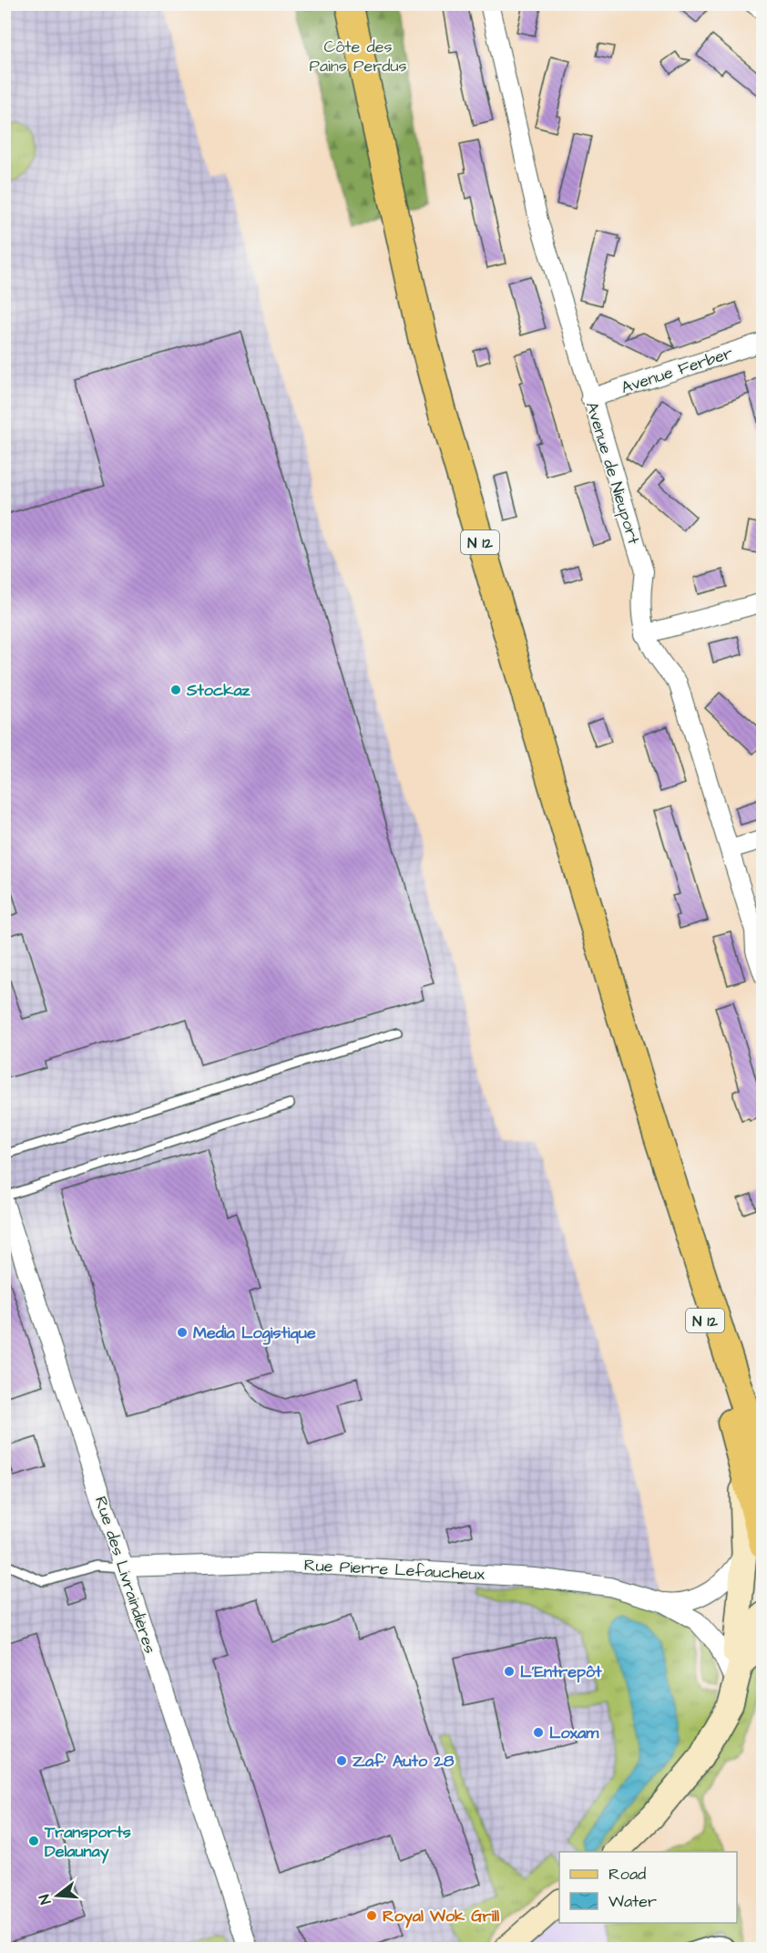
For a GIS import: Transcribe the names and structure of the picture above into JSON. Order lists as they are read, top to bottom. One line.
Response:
{"streets":{"main road":["N 12"],"street":["Avenue Ferber","Avenue de Nieuport","Rue Pierre Lefaucheux","Rue des Livraindières"]},"crossings":[["Avenue Ferber","Avenue de Nieuport"],["Rue Pierre Lefaucheux","Rue des Livraindières"]],"parks":["Côte des Pains Perdus"],"places":["Stockaz","Media Logistique","L'Entrepôt","Loxam","Zaf' Auto 28","Transports Delaunay","Royal Wok Grill"],"legend":["Road","Water"],"north":"left"}
